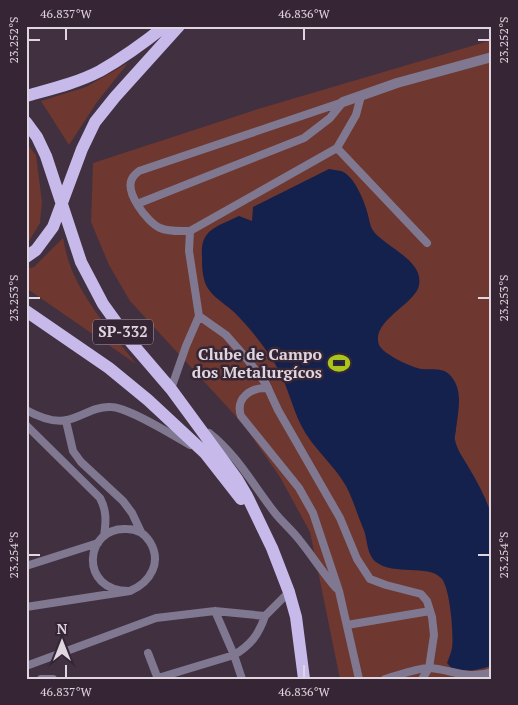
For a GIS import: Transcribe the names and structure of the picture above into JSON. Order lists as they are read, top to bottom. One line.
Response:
{"streets":{"main road":["SP-332"]},"places":{"sports":["Clube de Campo dos Metalurgícos"]},"north":"top","coordinates":["46.837°W","46.836°W","23.252°S","23.253°S","23.254°S"]}
